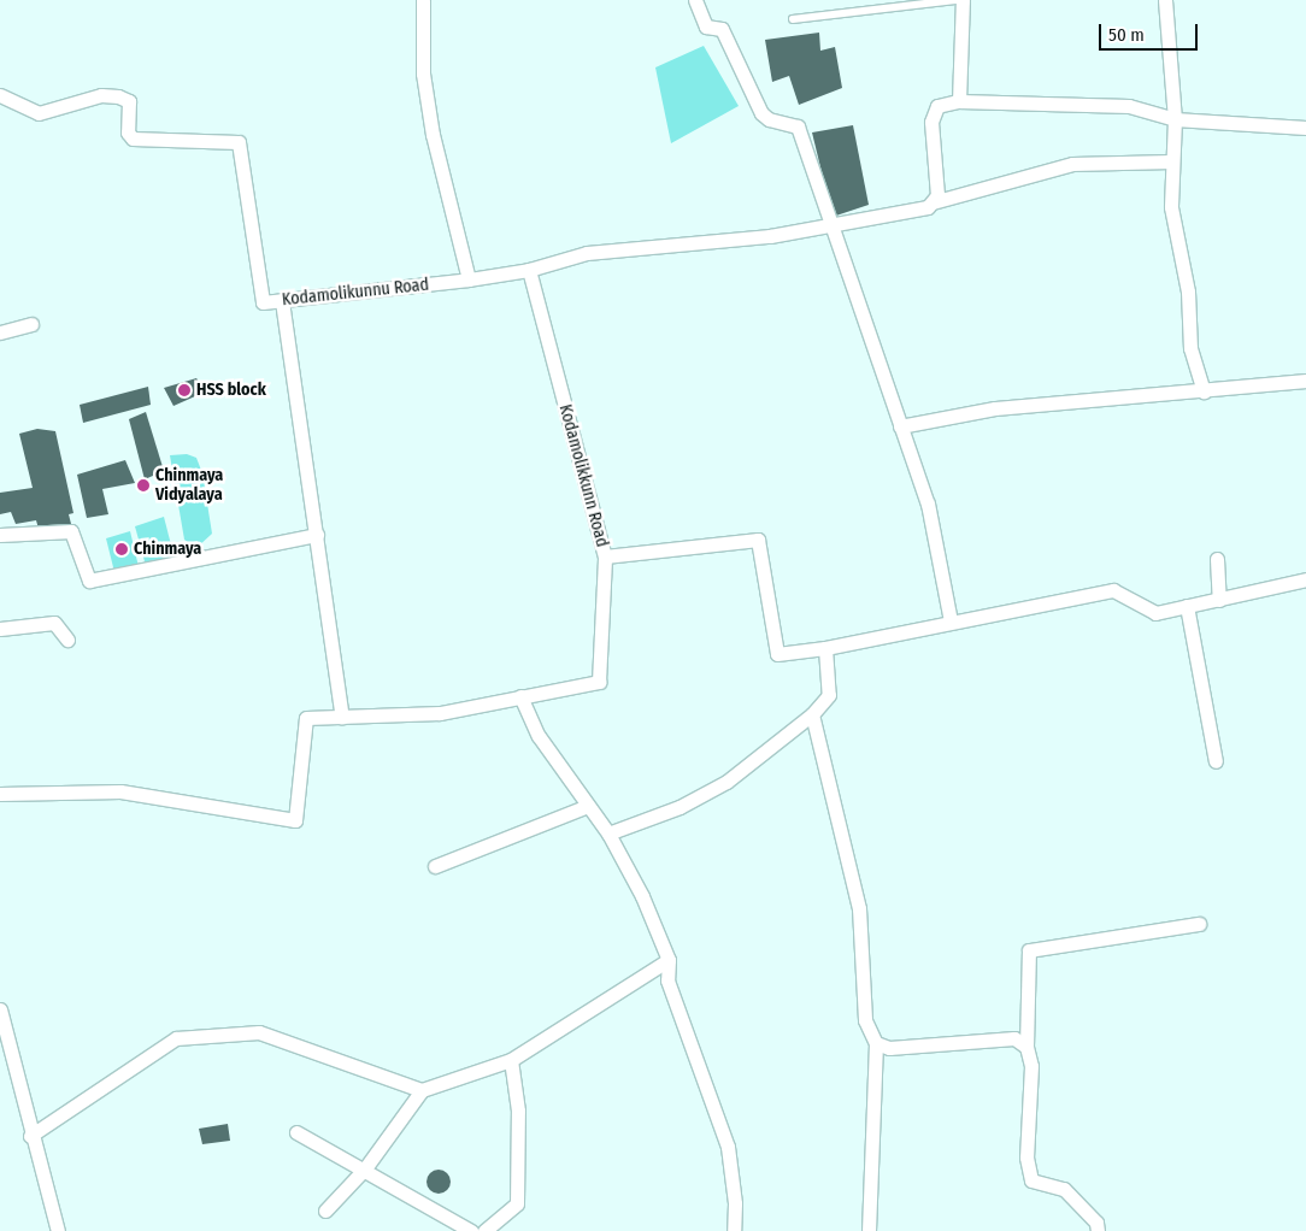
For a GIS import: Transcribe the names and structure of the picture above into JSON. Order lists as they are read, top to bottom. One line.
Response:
{"streets":{"street":["Kodamolikunnu Road","Kodamolikkunn Road"]},"places":["HSS block","Chinmaya Vidyalaya","Chinmaya"],"scale_bar":"50 m"}
